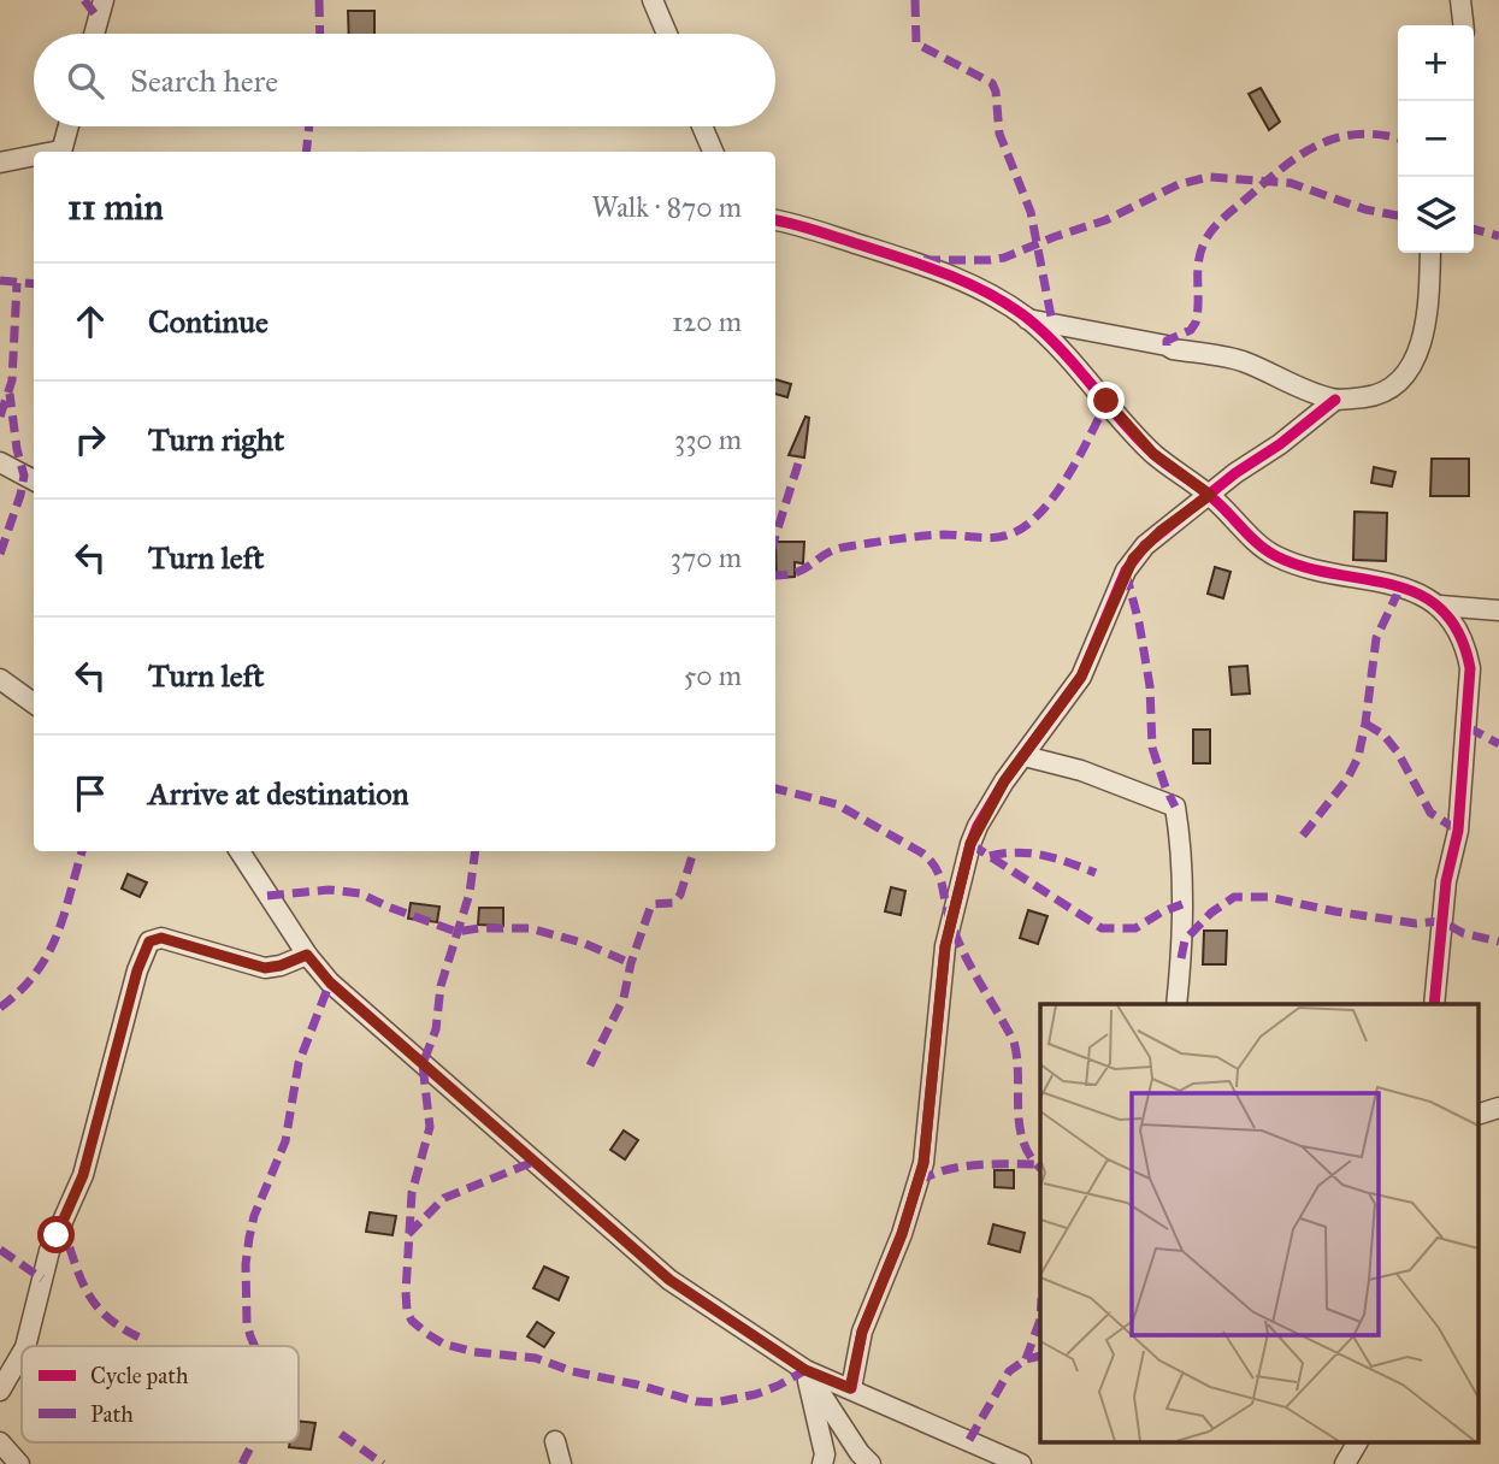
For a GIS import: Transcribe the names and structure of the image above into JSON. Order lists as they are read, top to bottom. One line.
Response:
{"legend":["Cycle path","Path"],"page":{"map_buttons":["+","−"],"search":"Search here","heading":["11 min","Walk · 870 m"],"list":[["Continue","120 m"],["Turn right","330 m"],["Turn left","370 m"],["Turn left","50 m"],"Arrive at destination"]}}
